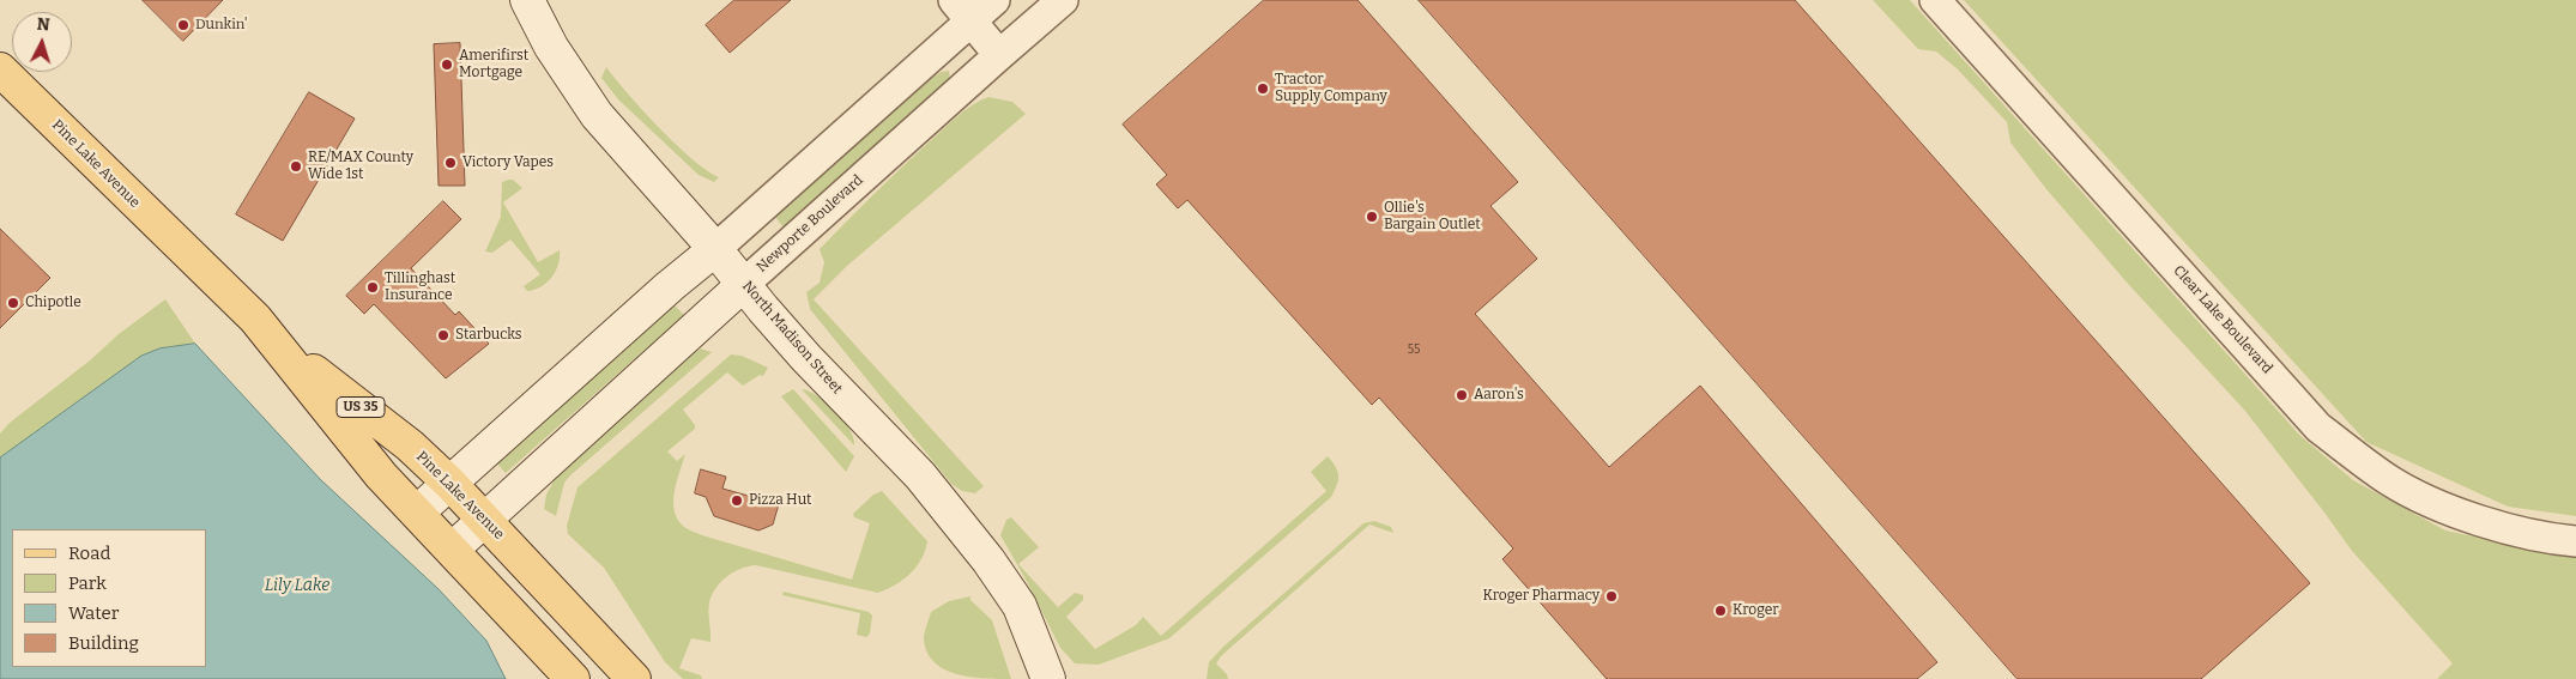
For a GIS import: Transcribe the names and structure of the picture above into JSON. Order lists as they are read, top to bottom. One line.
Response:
{"streets":{"main road":["Pine Lake Avenue","US 35"],"street":["Newporte Boulevard","Clear Lake Boulevard","North Madison Street"]},"crossings":[["Pine Lake Avenue","Newporte Boulevard"],["Newporte Boulevard","North Madison Street"]],"water":["Lily Lake"],"places":["Dunkin'","Amerifirst Mortgage","Tractor Supply Company","Victory Vapes","RE/MAX County Wide 1st","Ollie's Bargain Outlet","Tillinghast Insurance","Chipotle","Starbucks","Aaron's","Pizza Hut","Kroger Pharmacy","Kroger"],"house_numbers":["55"],"legend":["Road","Park","Water","Building"],"north":"top"}
